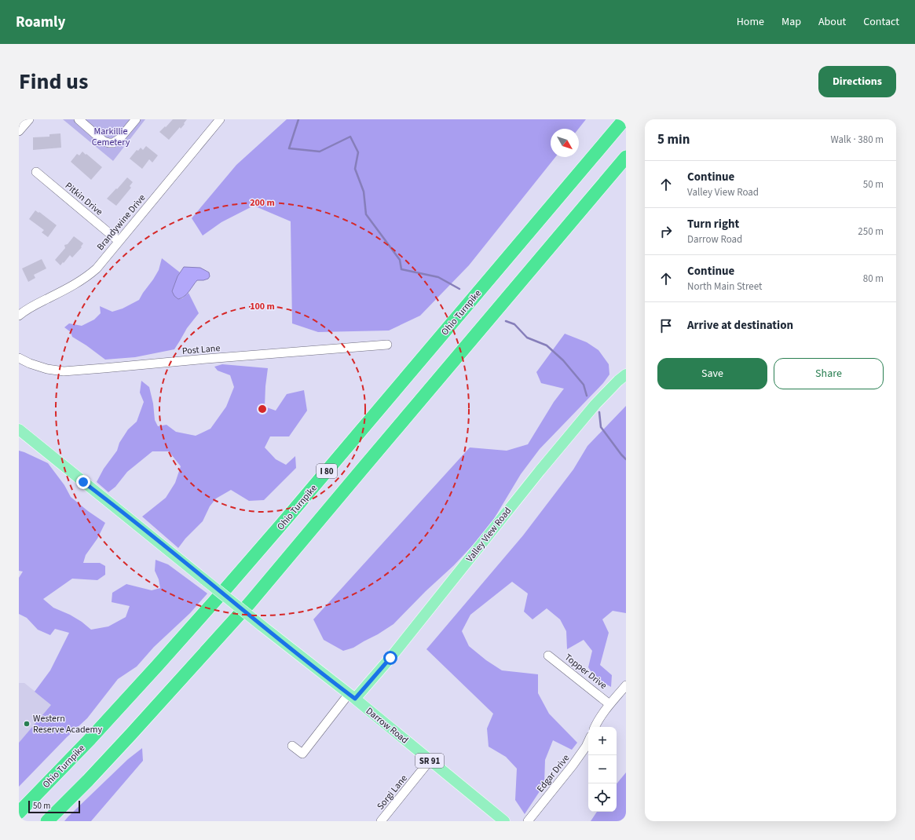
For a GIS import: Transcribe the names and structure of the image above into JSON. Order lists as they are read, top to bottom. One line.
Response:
{"streets":{"highway":["Ohio Turnpike","I 80"],"main road":["Valley View Road","Darrow Road","SR 91"],"street":["Pitkin Drive","Brandywine Drive","Post Lane","Topper Drive","Edgar Drive","Sorgi Lane"]},"crossings":[["Pitkin Drive","Brandywine Drive"],["Valley View Road","Darrow Road"],["Darrow Road","Sorgi Lane"]],"parks":["Markillie Cemetery"],"places":["Western Reserve Academy"],"scale_bar":"50 m","north":"bottom right","page":{"header":"Roamly","nav":["Home","Map","About","Contact"],"title":"Find us","buttons":["Directions",["Save","Share"]],"heading":["5 min","Walk · 380 m"],"list":[["Continue","Valley View Road","50 m"],["Turn right","Darrow Road","250 m"],["Continue","North Main Street","80 m"],"Arrive at destination"],"map_buttons":["+","−"],"scale":"50 m"},"rings":["200 m","100 m"]}
